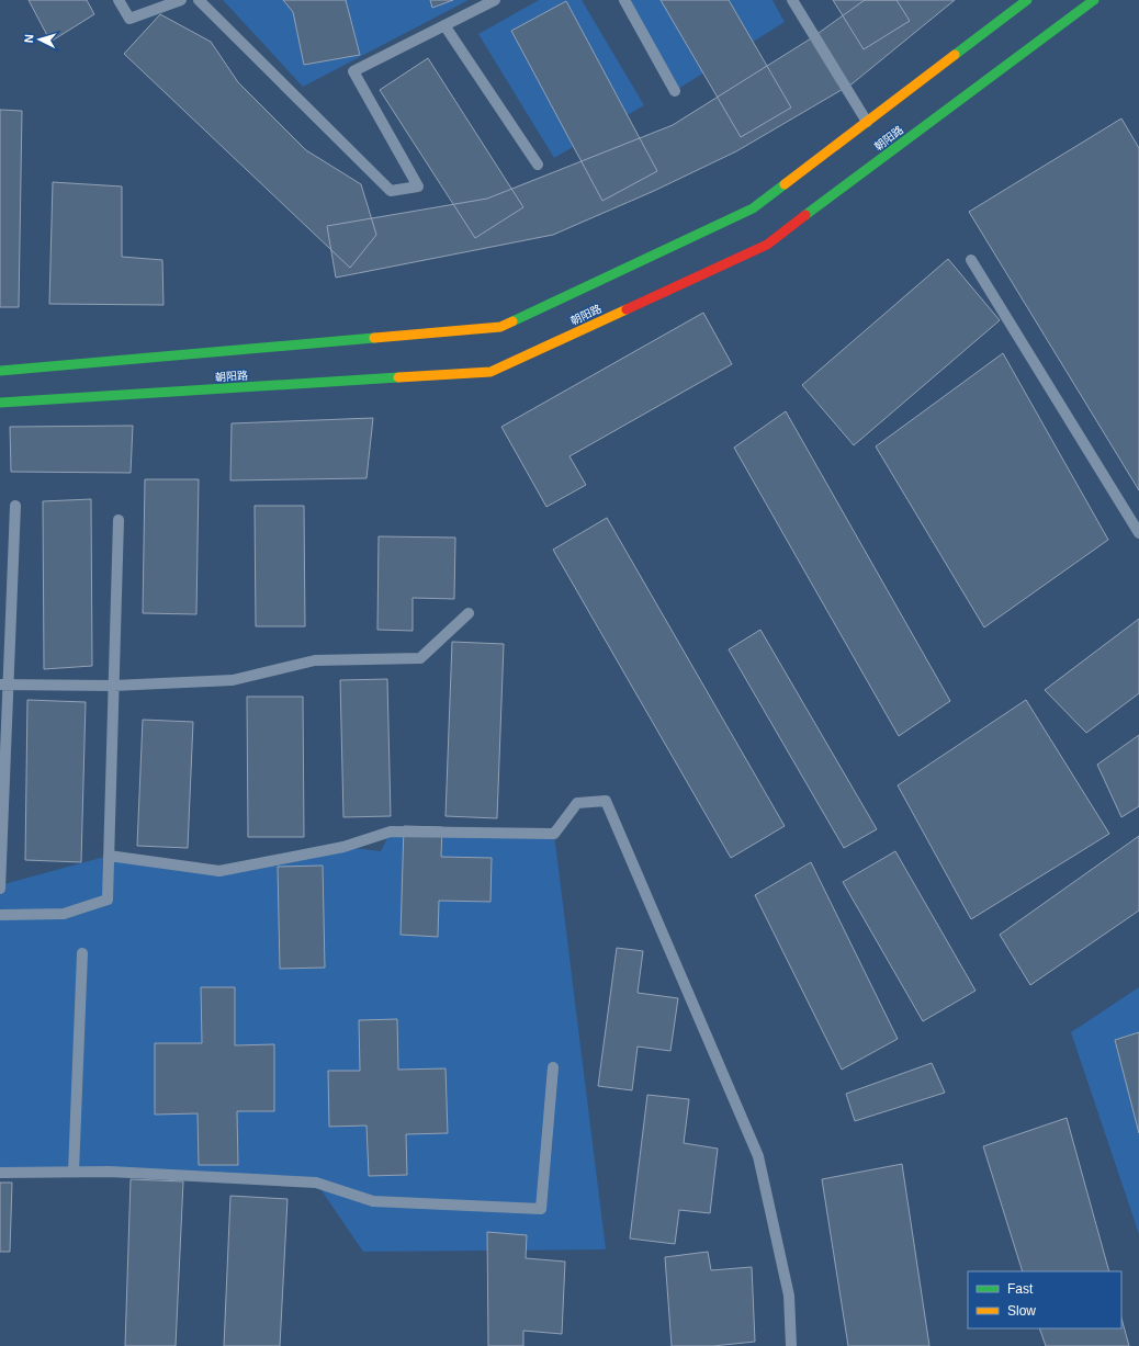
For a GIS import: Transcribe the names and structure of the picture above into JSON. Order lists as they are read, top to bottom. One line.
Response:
{"streets":{"main road":["朝阳路"]},"legend":["Fast","Slow"],"north":"left"}
